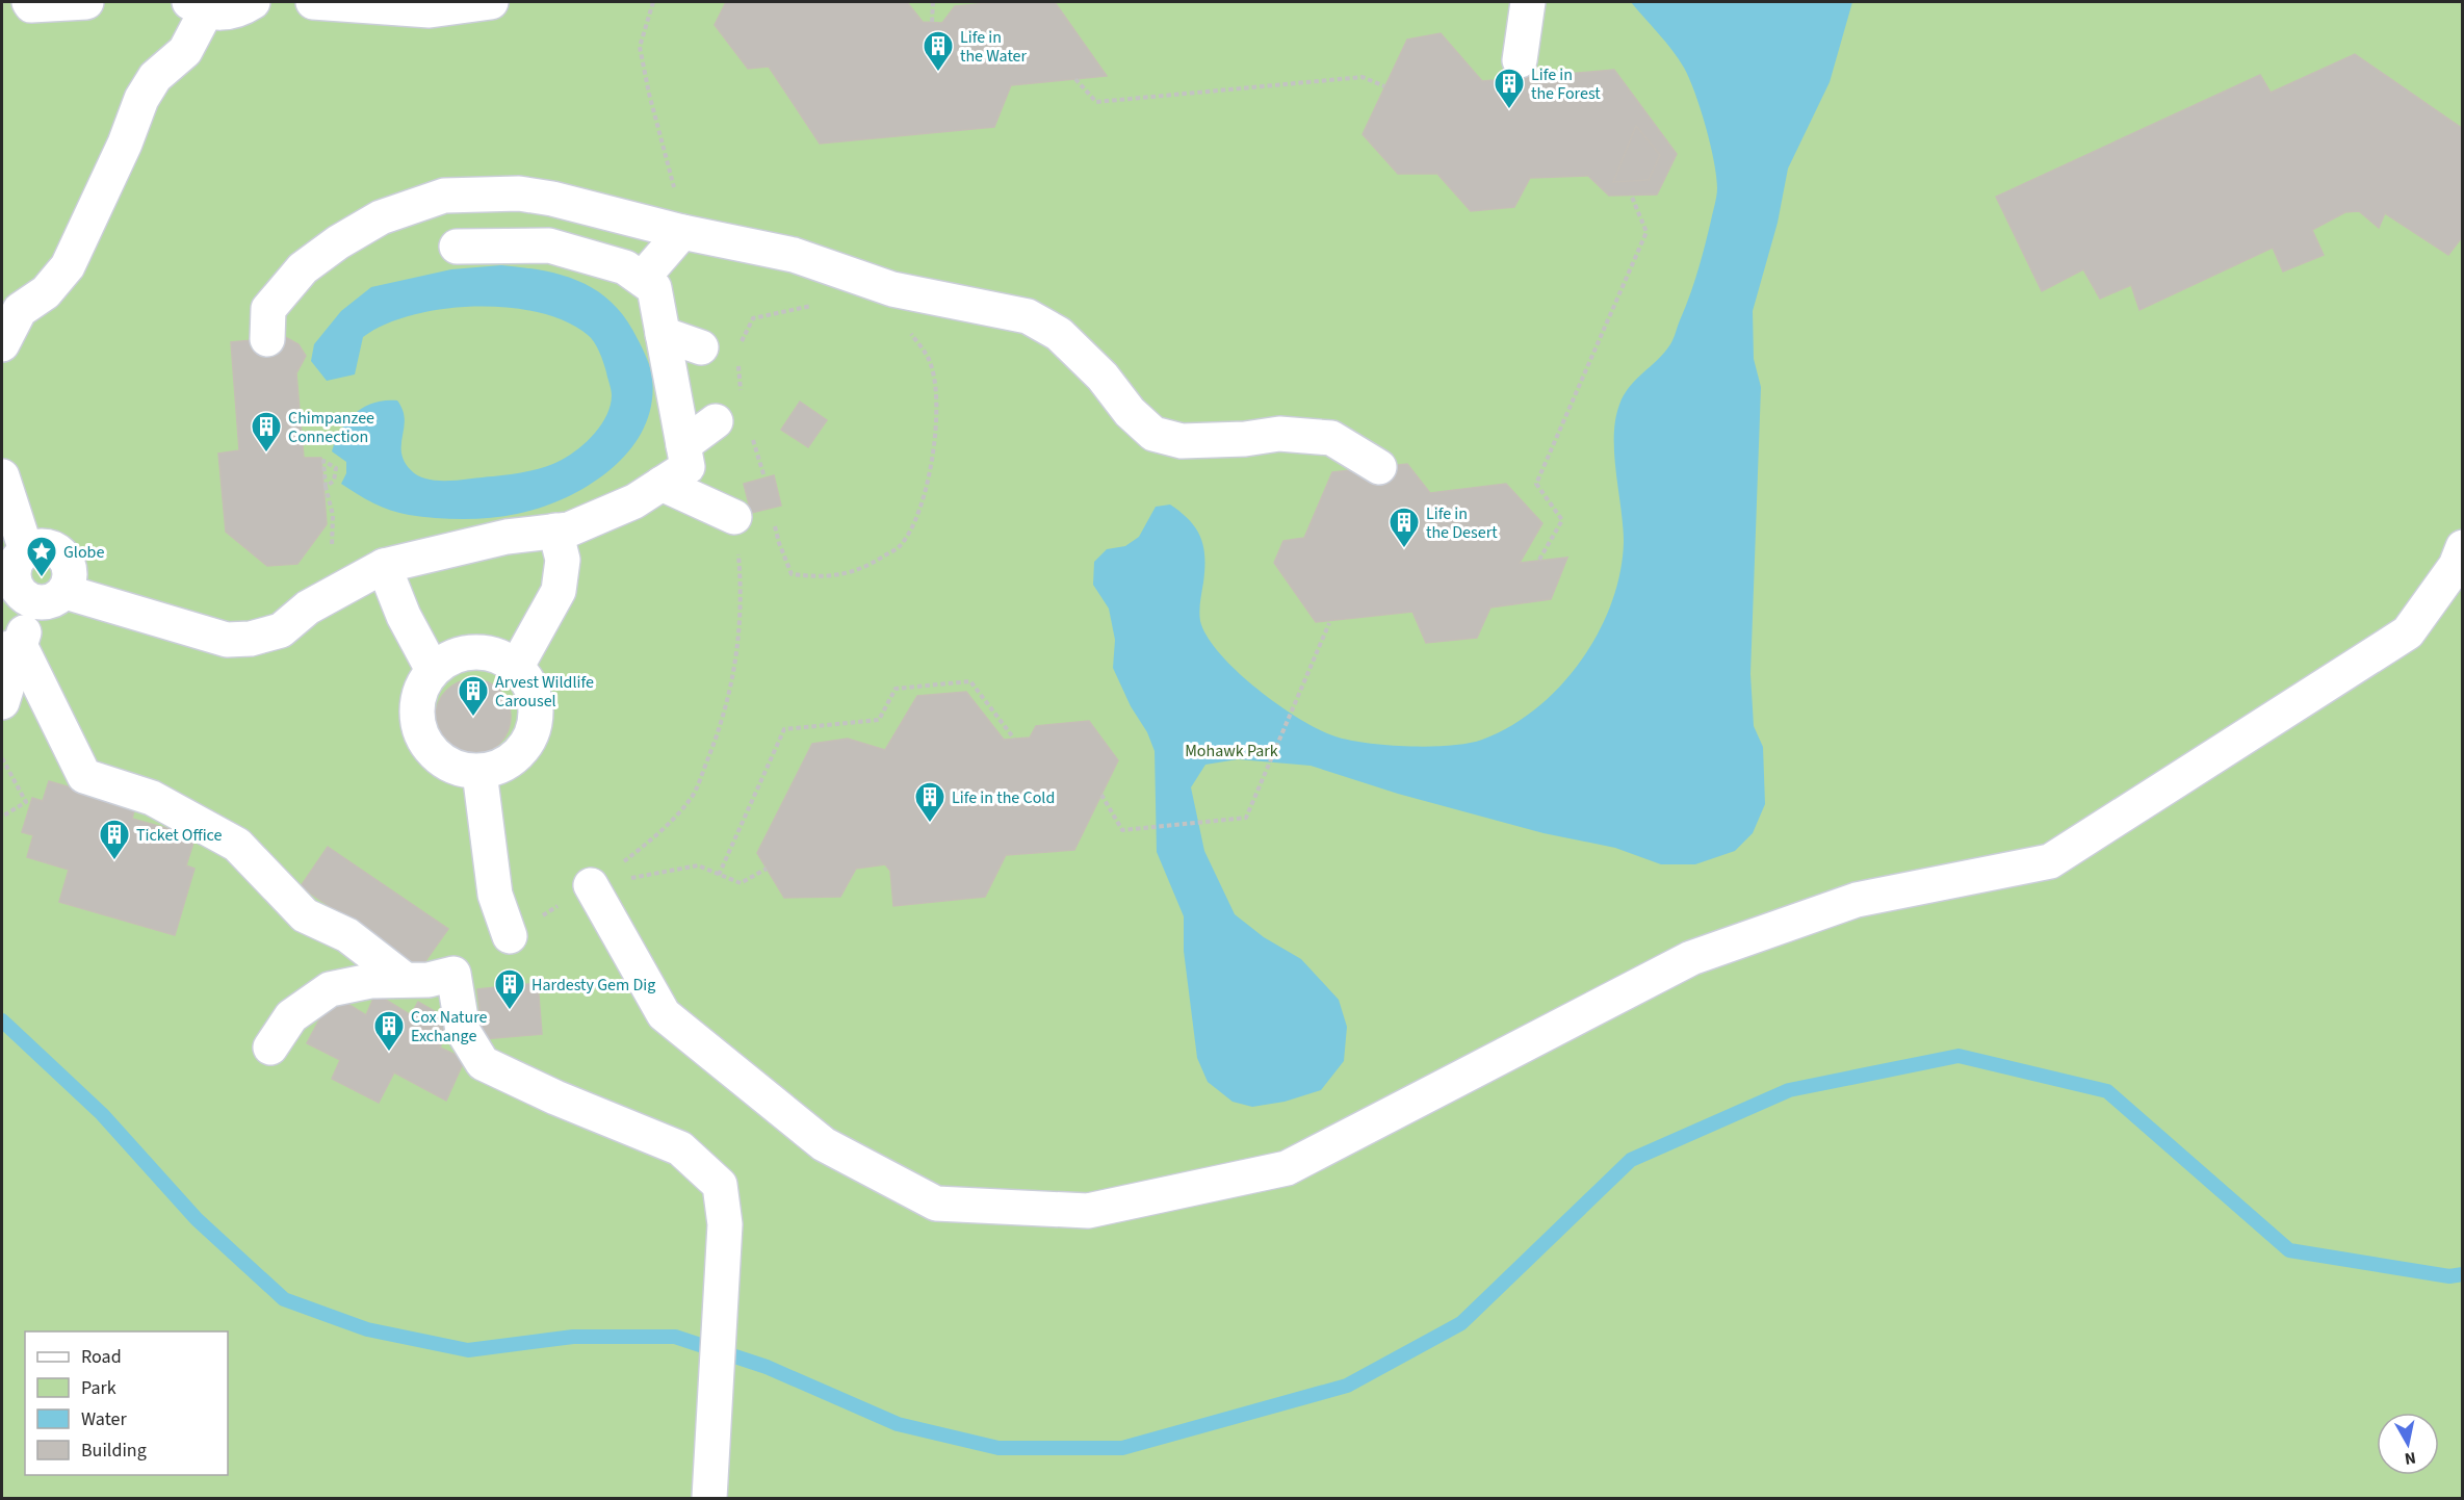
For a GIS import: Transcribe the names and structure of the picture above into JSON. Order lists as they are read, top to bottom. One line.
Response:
{"parks":["Mohawk Park"],"places":{"building":["Life in the Water","Life in the Forest","Chimpanzee Connection","Life in the Desert","Arvest Wildlife Carousel","Life in the Cold","Ticket Office","Hardesty Gem Dig","Cox Nature Exchange"],"place":["Globe"]},"legend":["Road","Park","Water","Building"],"north":"bottom"}
